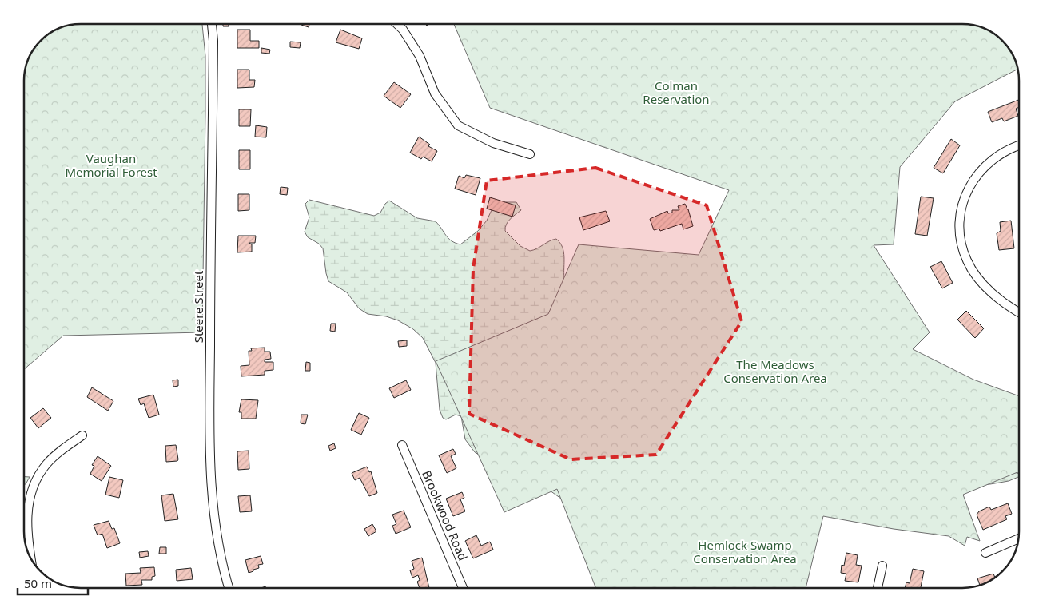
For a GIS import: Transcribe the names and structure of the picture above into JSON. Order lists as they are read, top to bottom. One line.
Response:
{"streets":{"street":["Steere Street","Brookwood Road"]},"parks":["Colman Reservation","Vaughan Memorial Forest","The Meadows Conservation Area","Hemlock Swamp Conservation Area"],"scale_bar":"50 m"}
